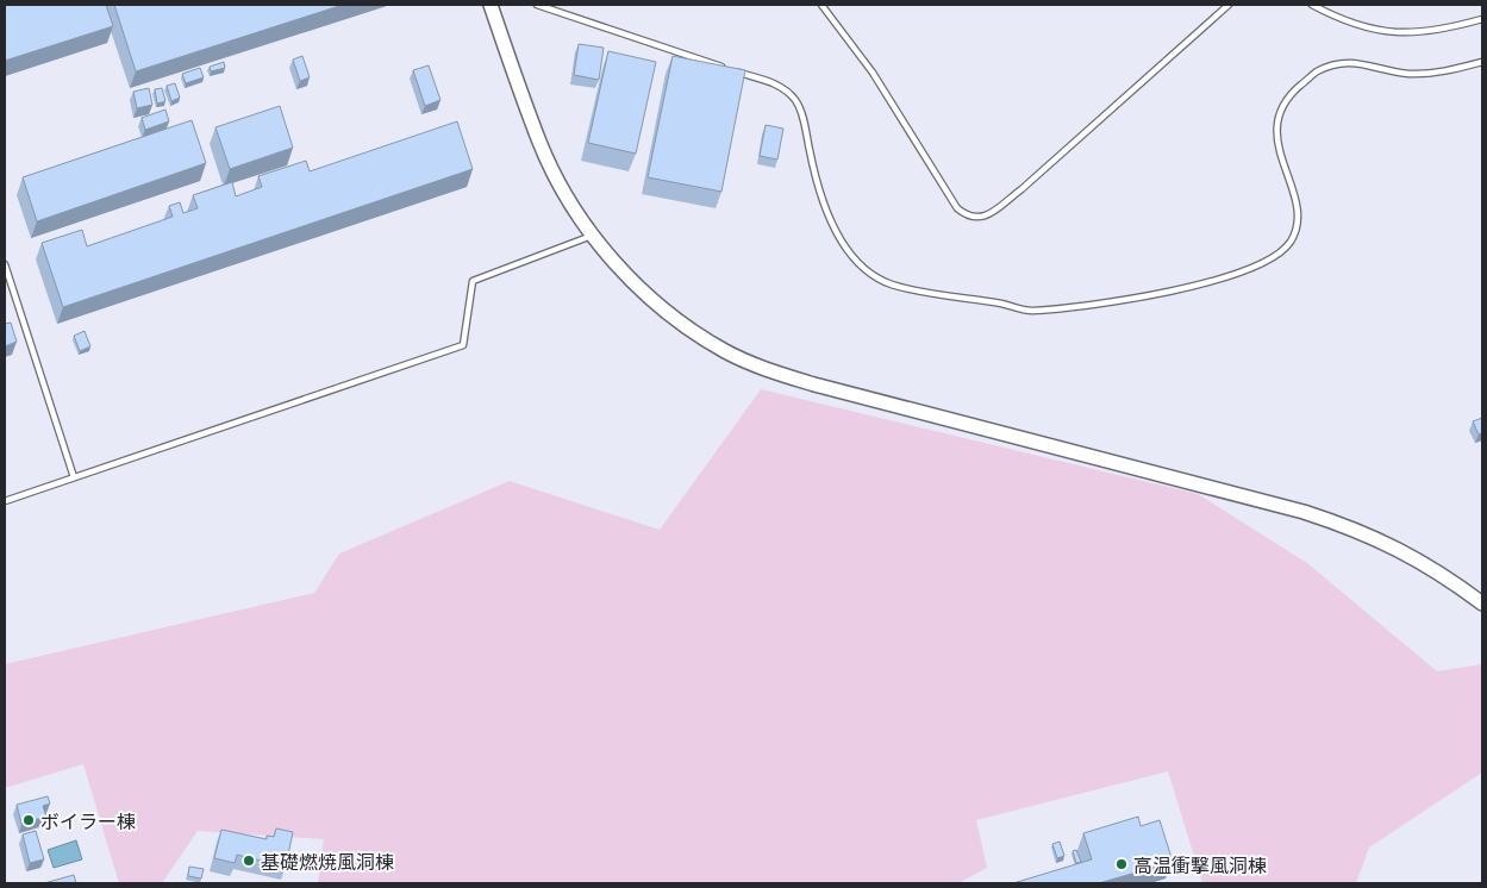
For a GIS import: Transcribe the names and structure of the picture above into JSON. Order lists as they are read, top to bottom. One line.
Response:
{"places":["ボイラー棟","基礎燃焼風洞棟","高温衝撃風洞棟"]}
